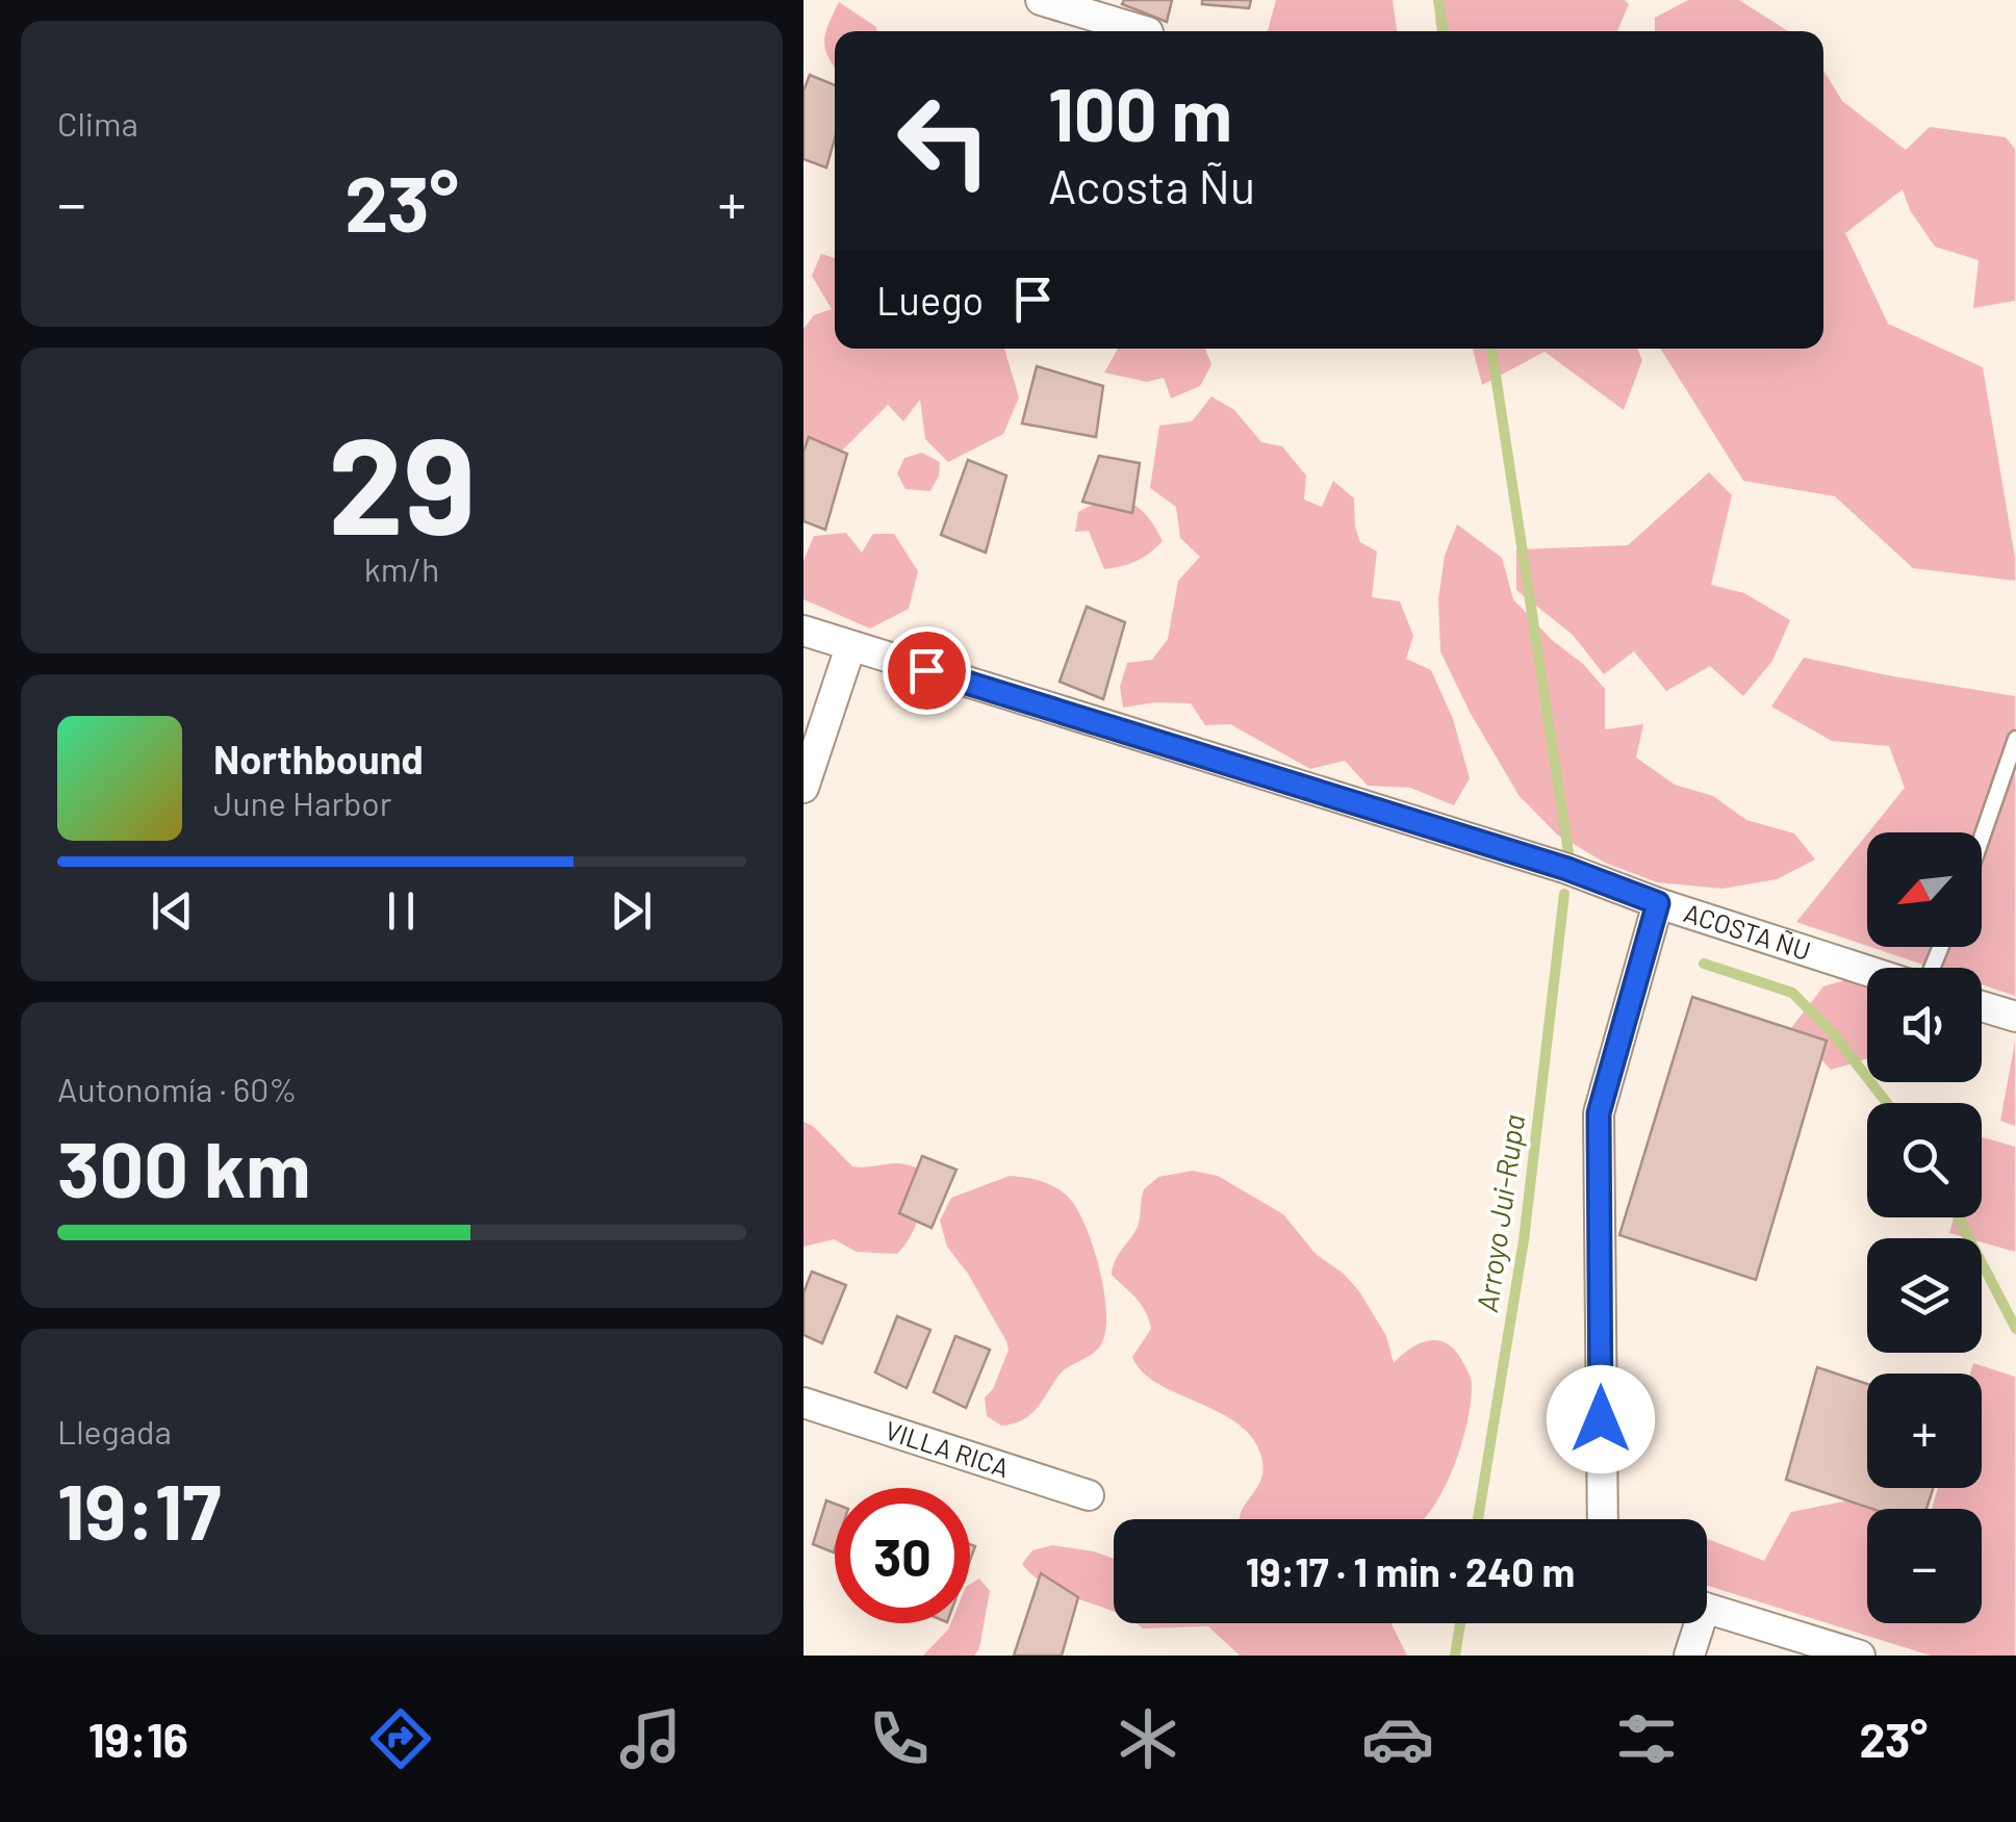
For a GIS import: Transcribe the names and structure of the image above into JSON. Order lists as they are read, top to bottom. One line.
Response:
{"streets":{"street":["ACOSTA ÑU","VILLA RICA"]},"water":["Arroyo Jui-Rupa"],"north":"bottom left","page":{"tile":["Clima",["29","km/h"],["Autonomía · 60%","300 km"],["Llegada","19:17"]],"turn":["100 m","Acosta Ñu"],"heat":["−","23°","+"],"then":"Luego","song":["Northbound","June Harbor"],"map_buttons":["+","−"],"limit":"30","trip":"19:17 · 1 min · 240 m","tabs":["19:16","23°"]}}
